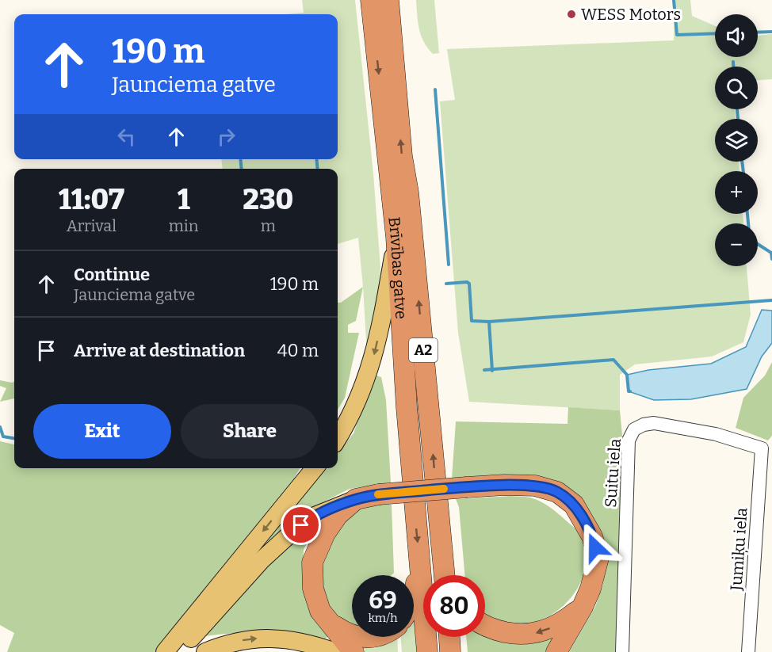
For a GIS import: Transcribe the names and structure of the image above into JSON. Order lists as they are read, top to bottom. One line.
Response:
{"streets":{"highway":["Brīvības gatve","A2"],"street":["Suitu iela","Jumiķu iela"]},"crossings":[["Suitu iela","Jumiķu iela"]],"places":["WESS Motors"],"page":{"map_buttons":["+","−"],"turn":["190 m","Jaunciema gatve"],"eta":["11:07","Arrival","1","min","230","m"],"list":[{"name":"Continue","note":"Jaunciema gatve","value":"190 m"},{"name":"Arrive at destination","value":"40 m"}],"buttons":["Exit","Share"],"speed":"69 km/h","limit":"80"}}
